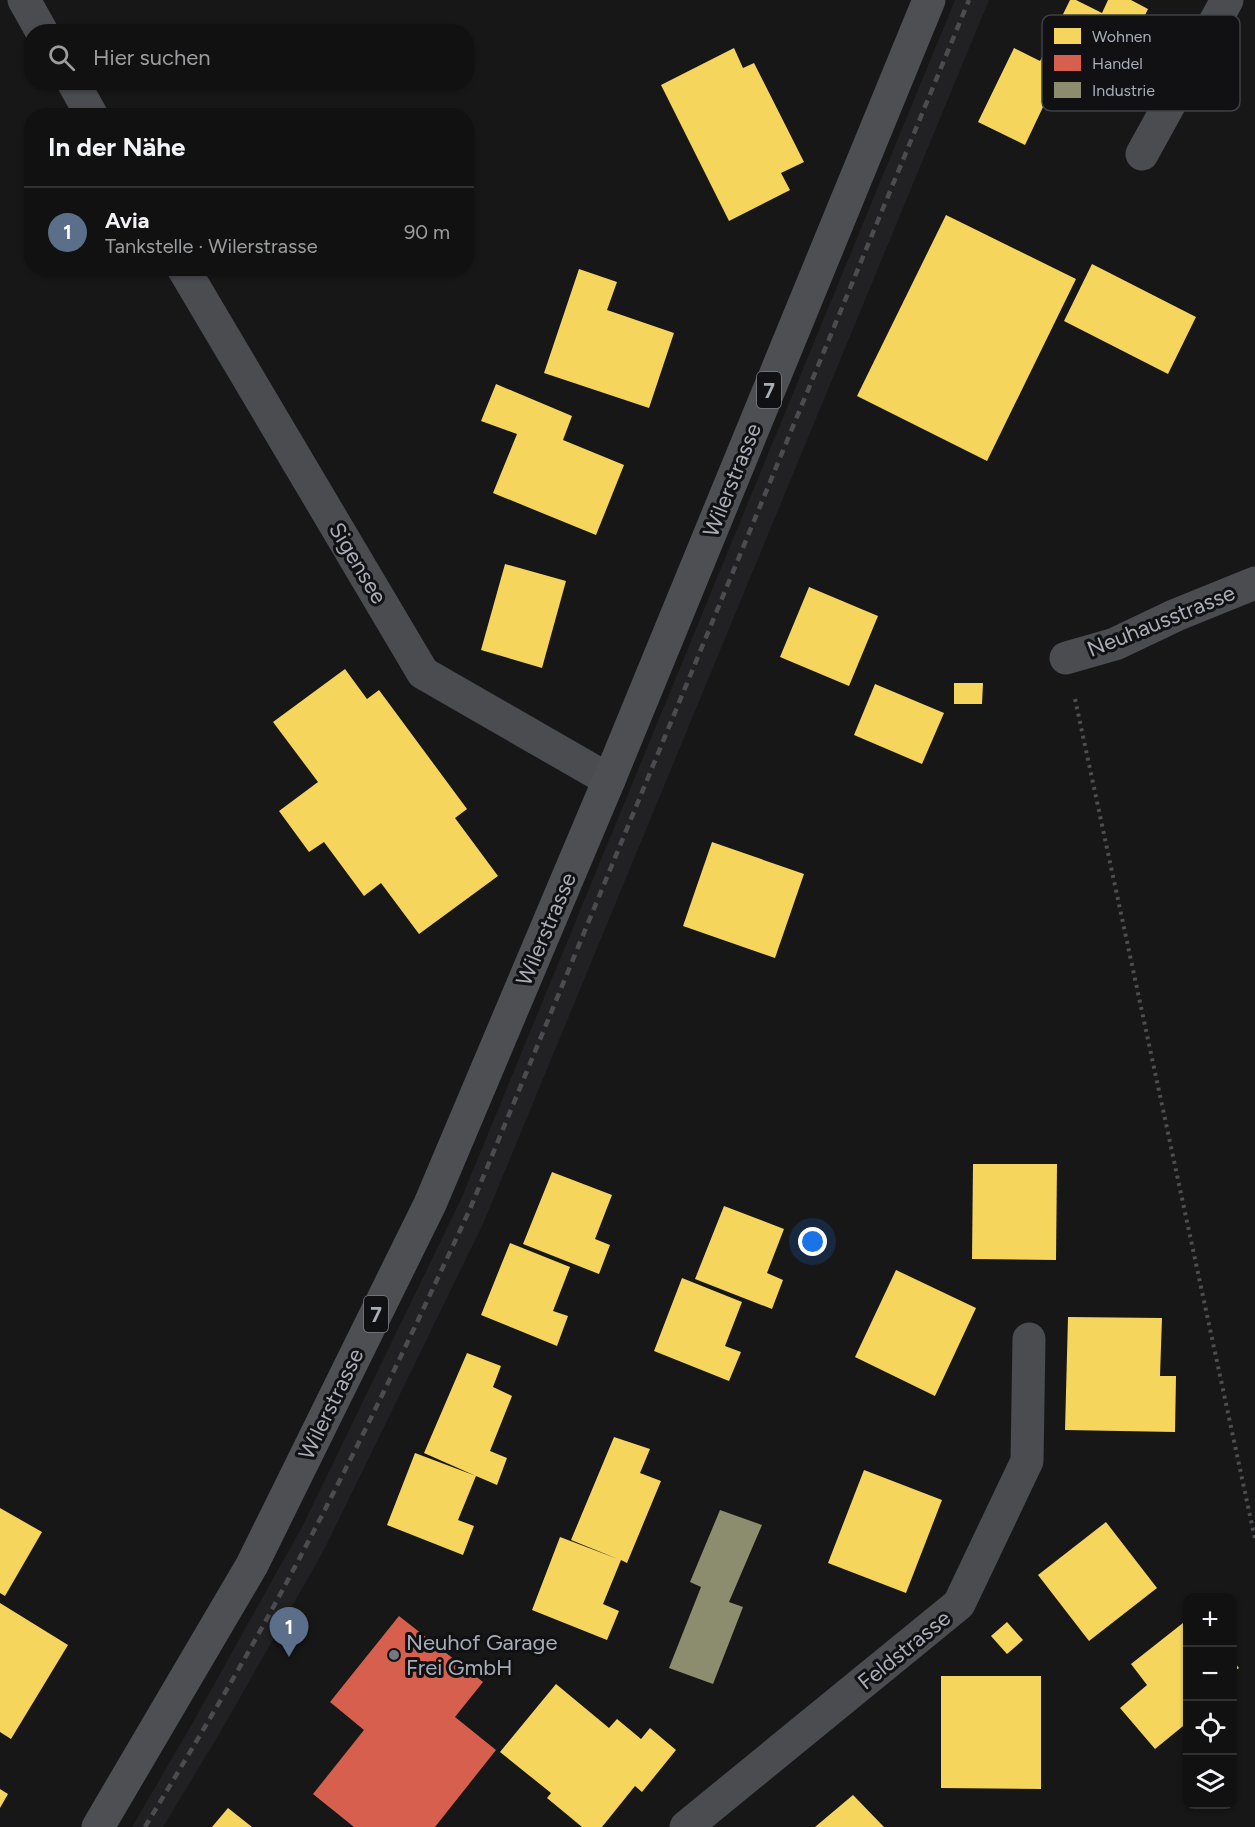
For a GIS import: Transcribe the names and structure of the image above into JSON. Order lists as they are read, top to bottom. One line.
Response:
{"streets":{"main road":["7","Wilerstrasse"],"street":["Sigensee","Neuhausstrasse","Feldstrasse"]},"crossings":[["Wilerstrasse","Sigensee"]],"places":["Neuhof Garage Frei GmbH"],"legend":["Wohnen","Handel","Industrie"],"page":{"search":"Hier suchen","heading":"In der Nähe","list":[{"mark":"1","name":"Avia","note":"Tankstelle · Wilerstrasse","value":"90 m"}],"map_buttons":["+","−"],"pins":"1"}}
